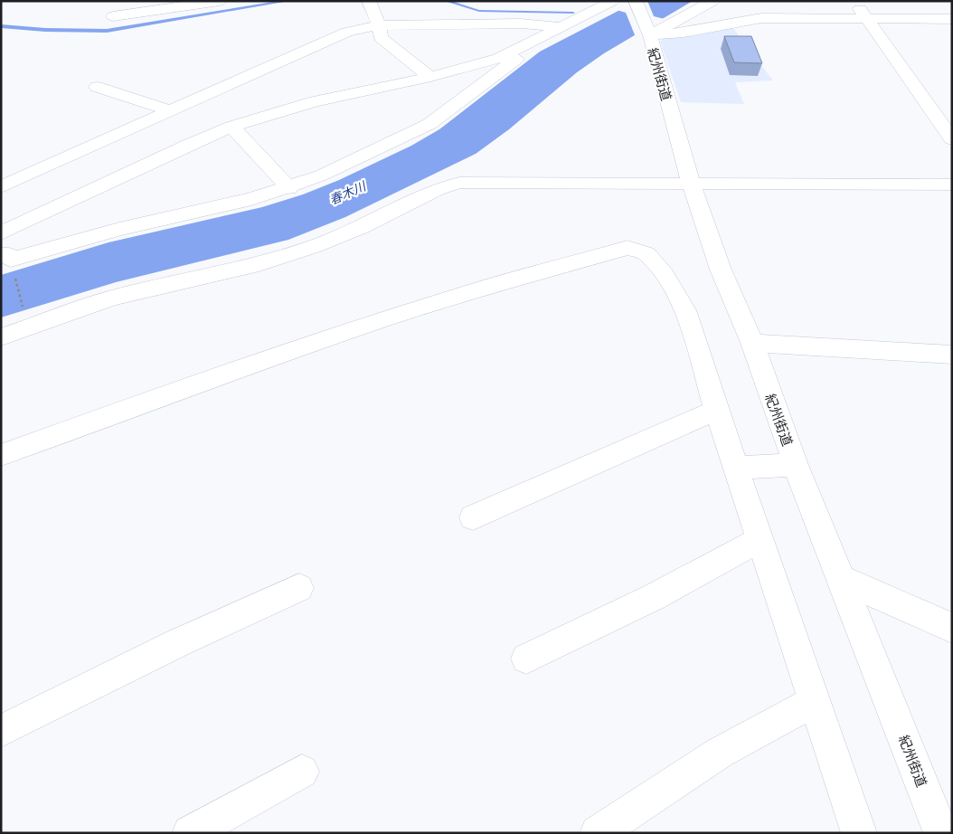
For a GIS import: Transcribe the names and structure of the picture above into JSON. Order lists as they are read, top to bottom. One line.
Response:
{"streets":{"street":["紀州街道"]},"water":["春木川"]}
